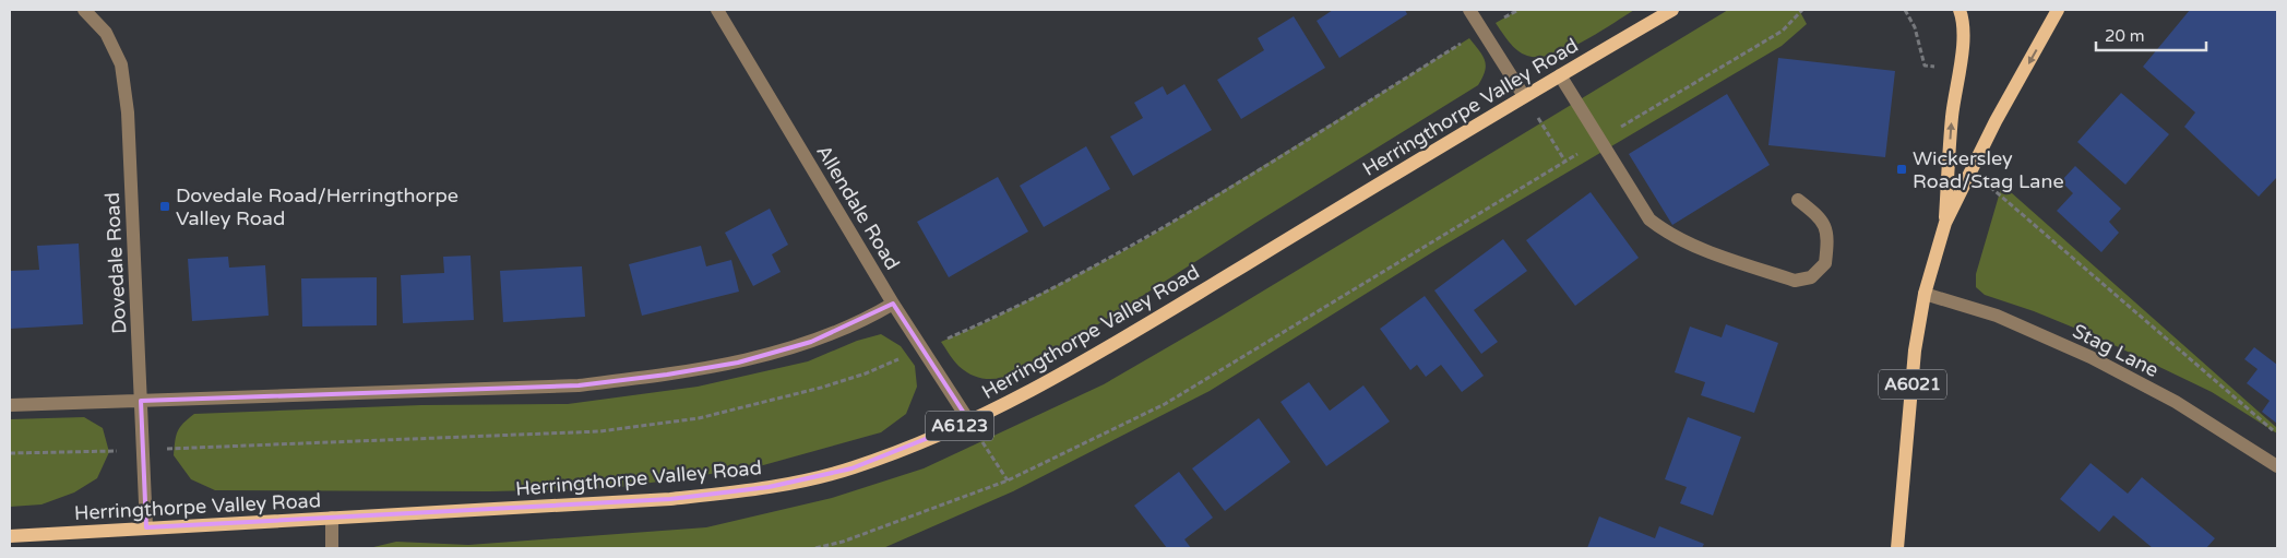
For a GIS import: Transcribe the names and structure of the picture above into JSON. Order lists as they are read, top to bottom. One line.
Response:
{"streets":{"main road":["Herringthorpe Valley Road","A6021","A6123"],"street":["Allendale Road","Dovedale Road","Stag Lane"]},"crossings":[["Herringthorpe Valley Road","Allendale Road"],["Herringthorpe Valley Road","Dovedale Road"],["Stag Lane","A6021"]],"places":{"transit":["Wickersley Road/Stag Lane","Dovedale Road/Herringthorpe Valley Road"]},"scale_bar":"20 m"}
